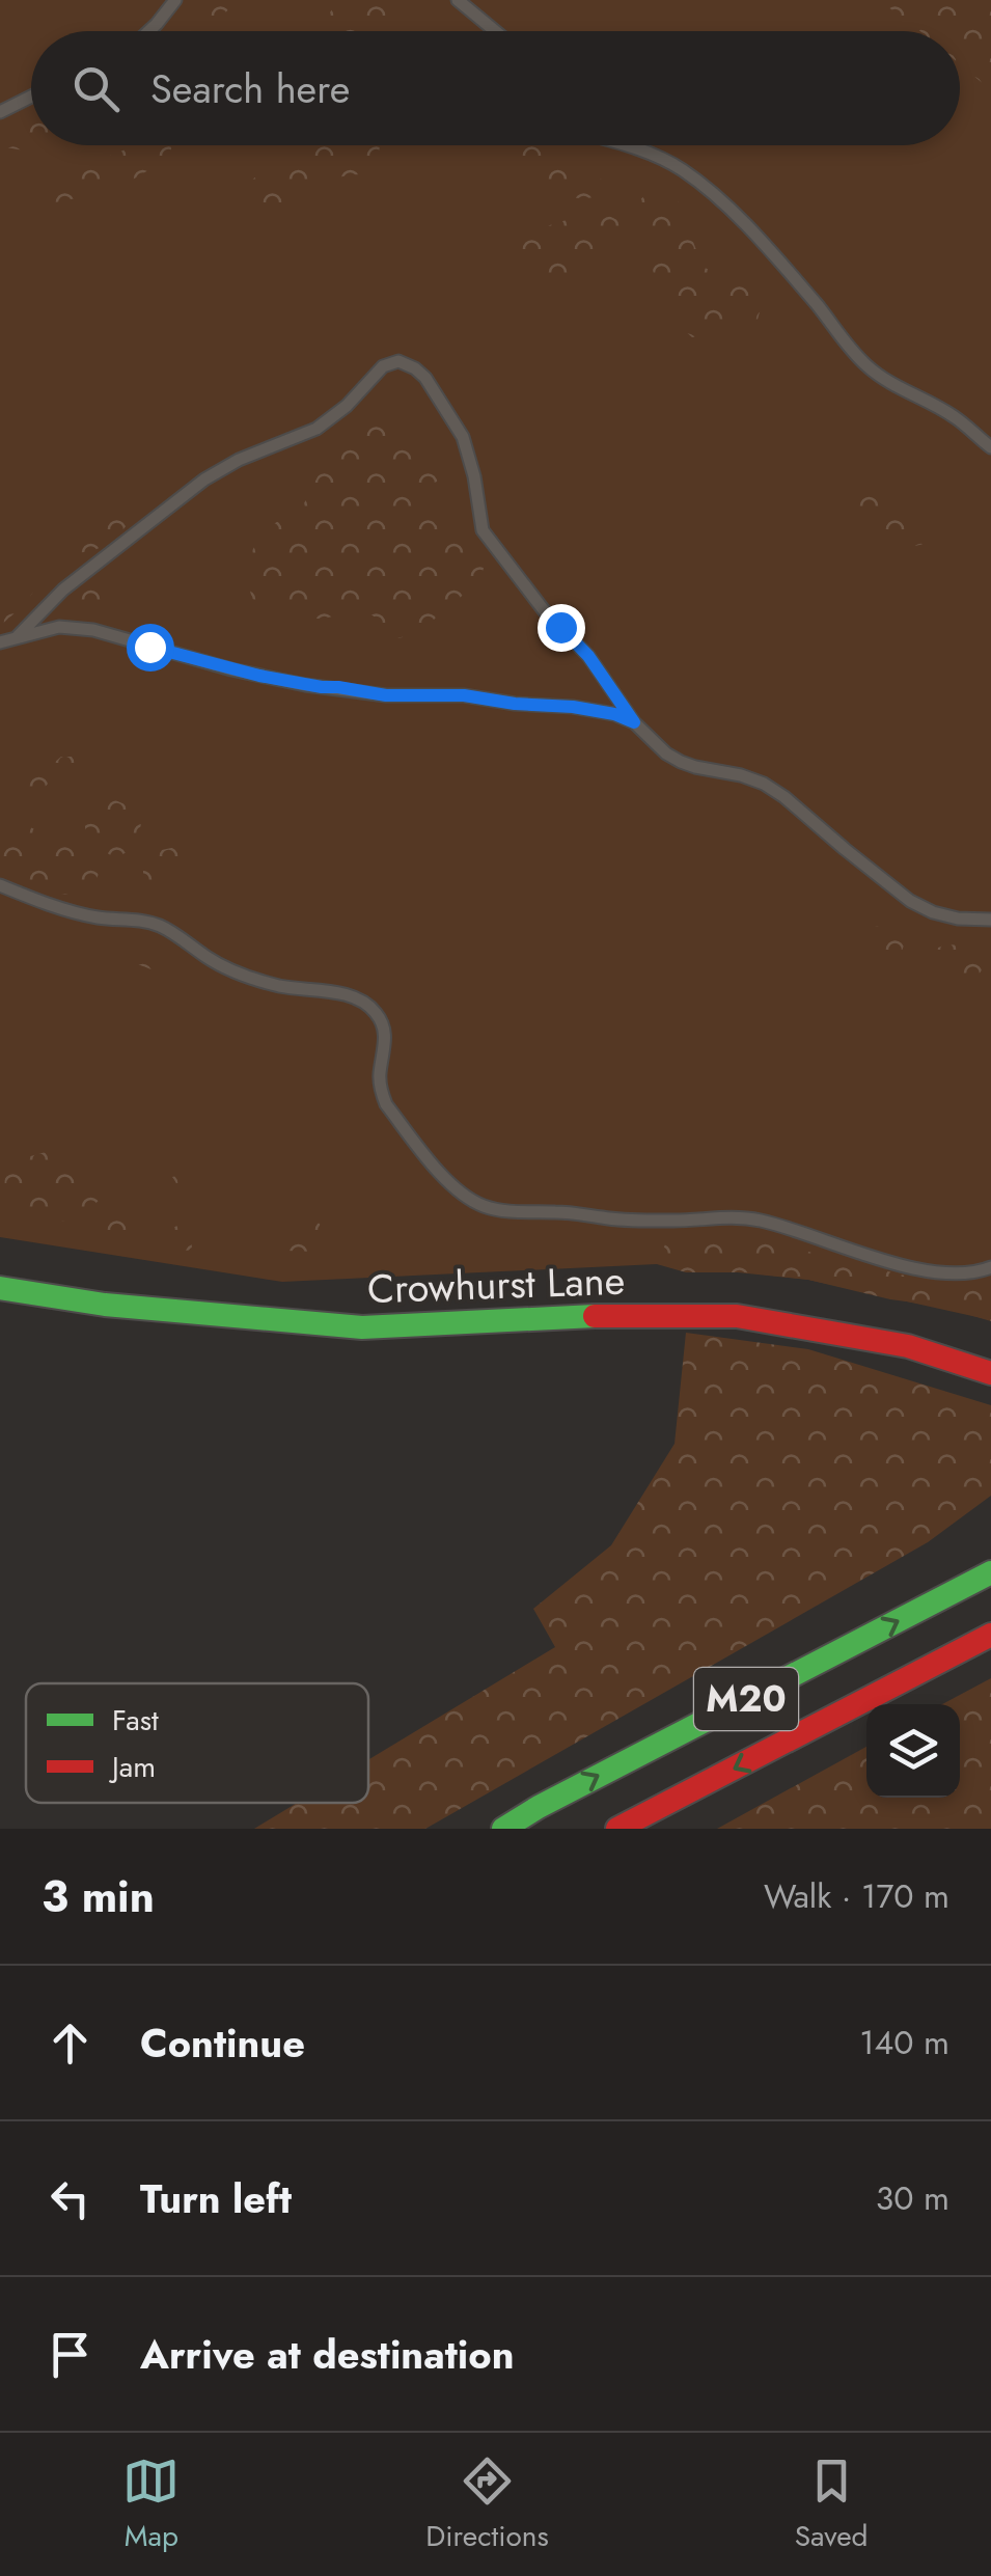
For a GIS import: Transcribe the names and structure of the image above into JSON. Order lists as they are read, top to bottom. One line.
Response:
{"streets":{"main road":["Crowhurst Lane","M20"]},"legend":["Fast","Jam"],"page":{"search":"Search here","heading":["3 min","Walk · 170 m"],"list":[["Continue","140 m"],["Turn left","30 m"],"Arrive at destination"],"nav":["Map","Directions","Saved"]}}
